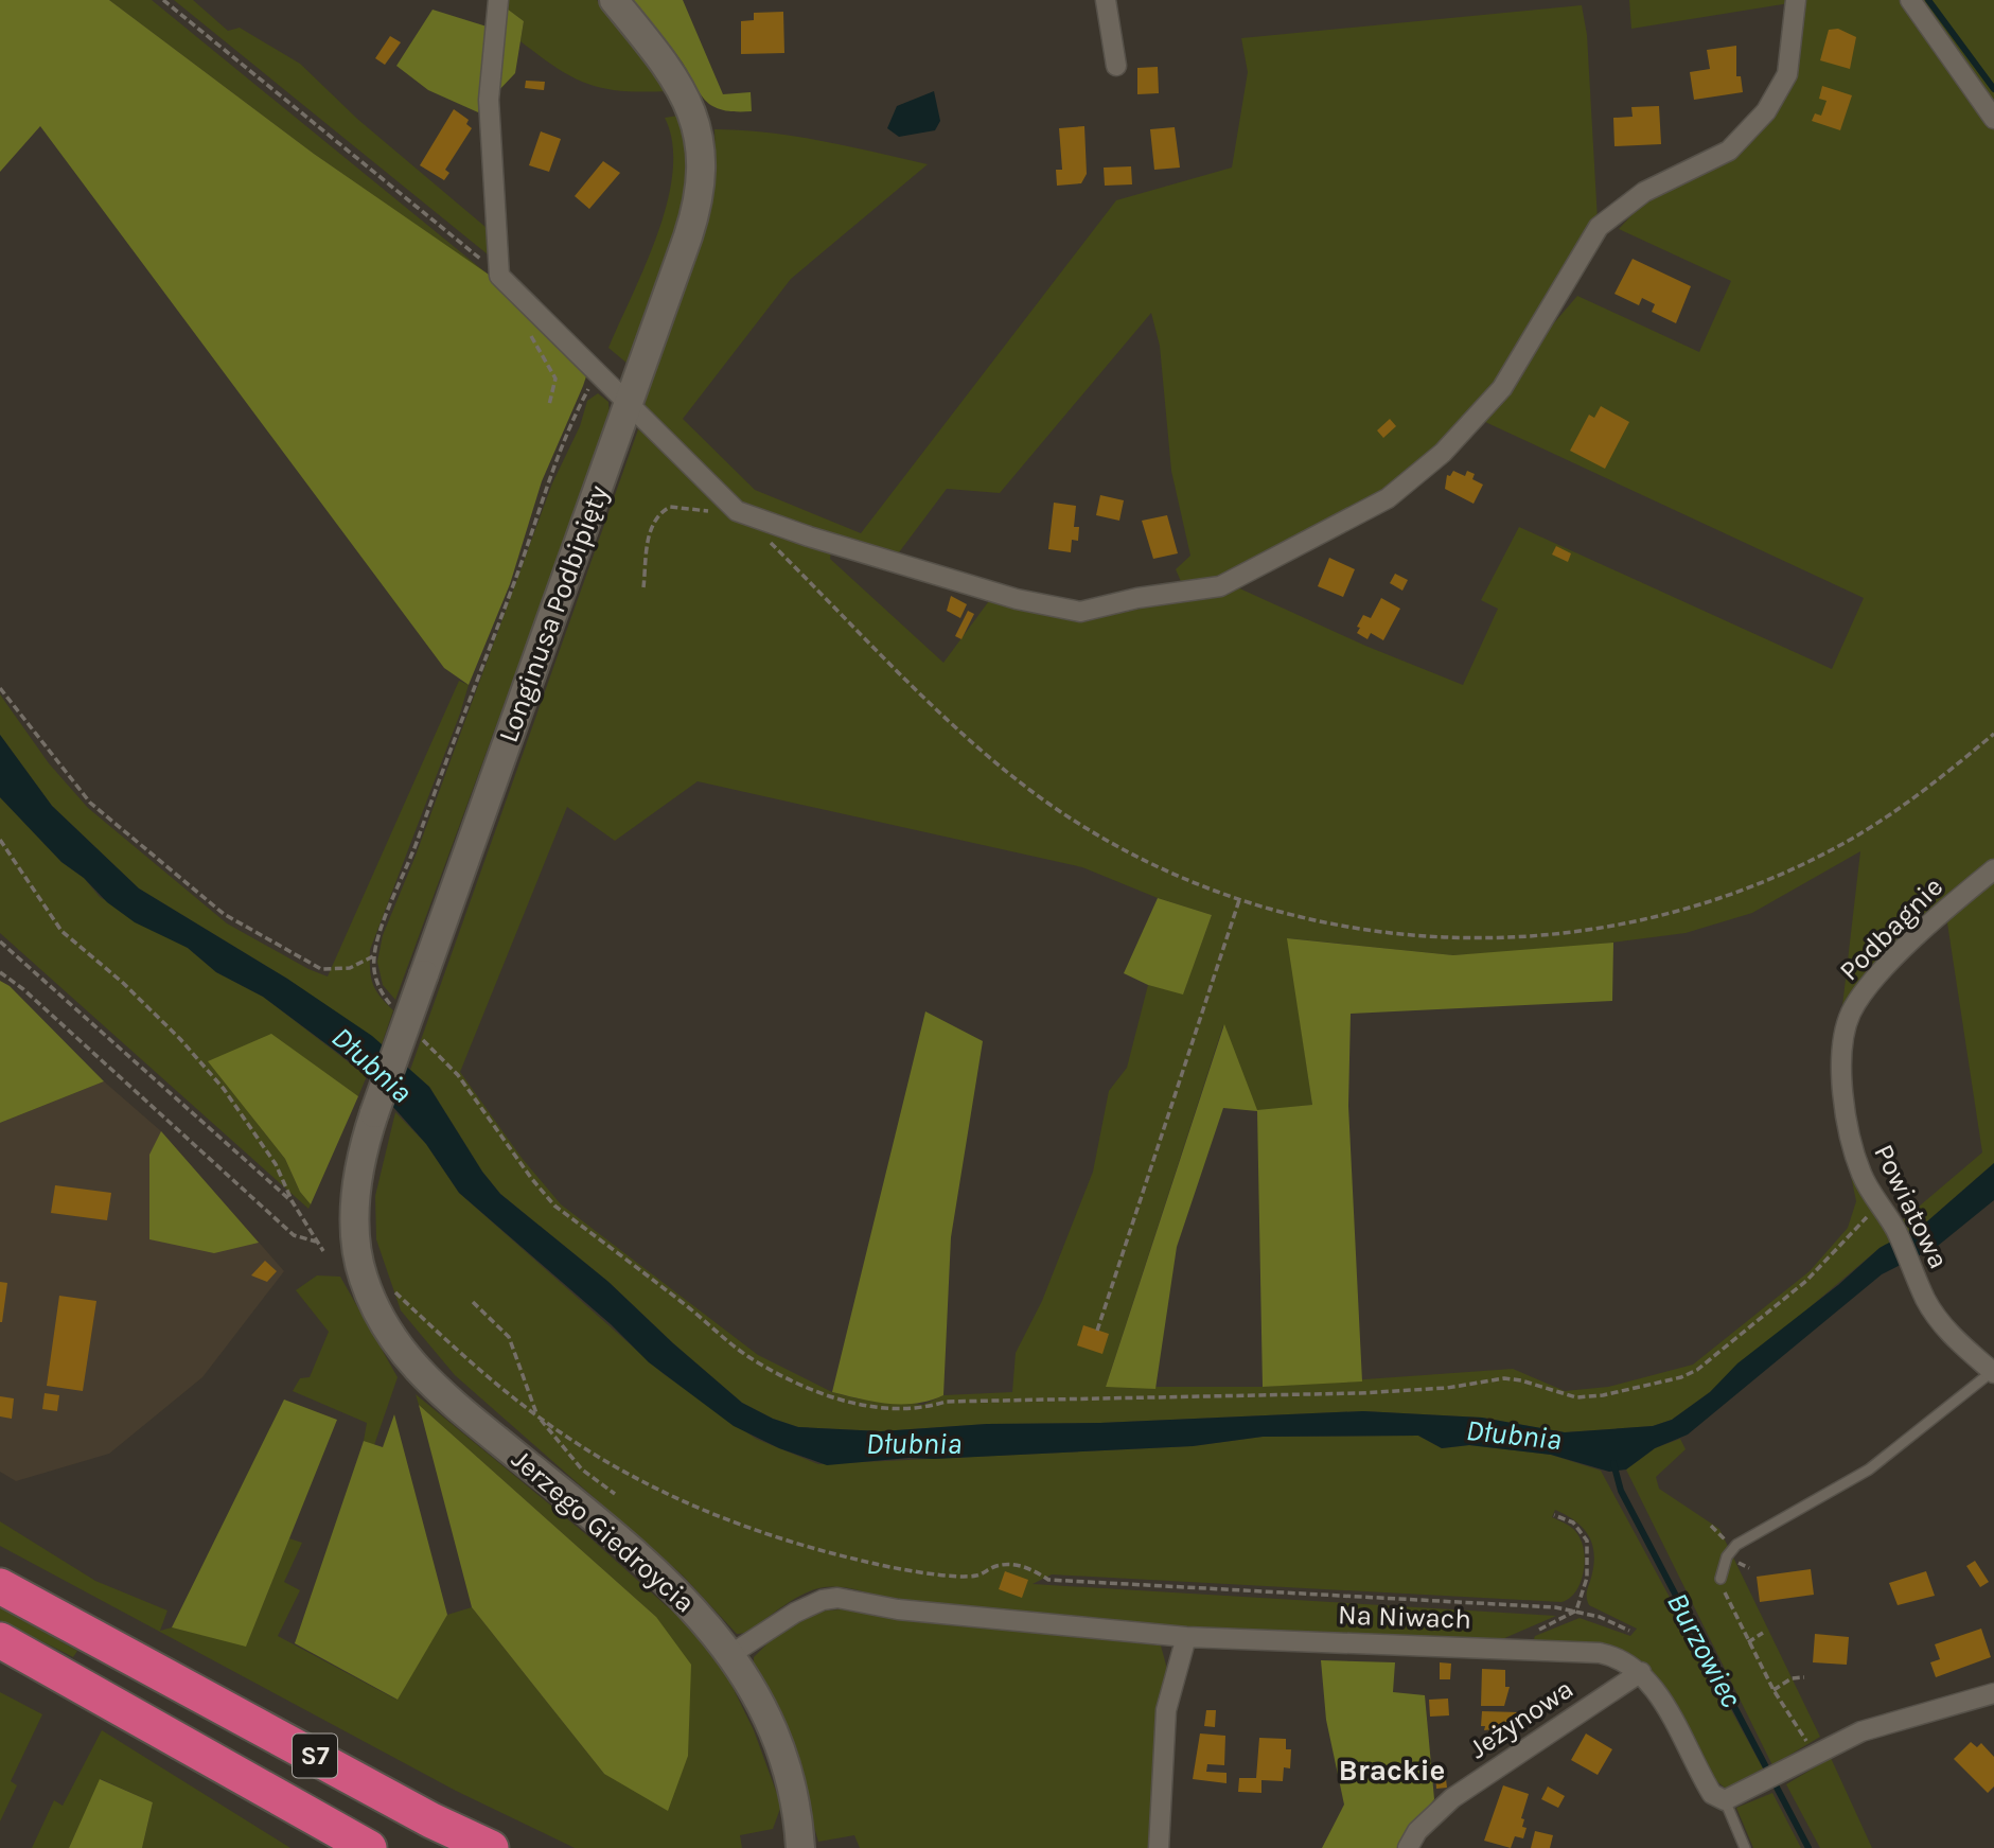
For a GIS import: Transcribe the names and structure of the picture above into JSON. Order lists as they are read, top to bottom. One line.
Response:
{"streets":{"highway":["S7"],"street":["Longinusa Podbipięty","Podbagnie","Powiatowa","Jerzego Giedroycia","Na Niwach","Jeżynowa"]},"crossings":[["Longinusa Podbipięty","Jerzego Giedroycia"],["Podbagnie","Powiatowa"],["Jerzego Giedroycia","Na Niwach"],["Na Niwach","Jeżynowa"]],"districts":["Brackie"],"water":["Dłubnia","Burzowiec"]}
